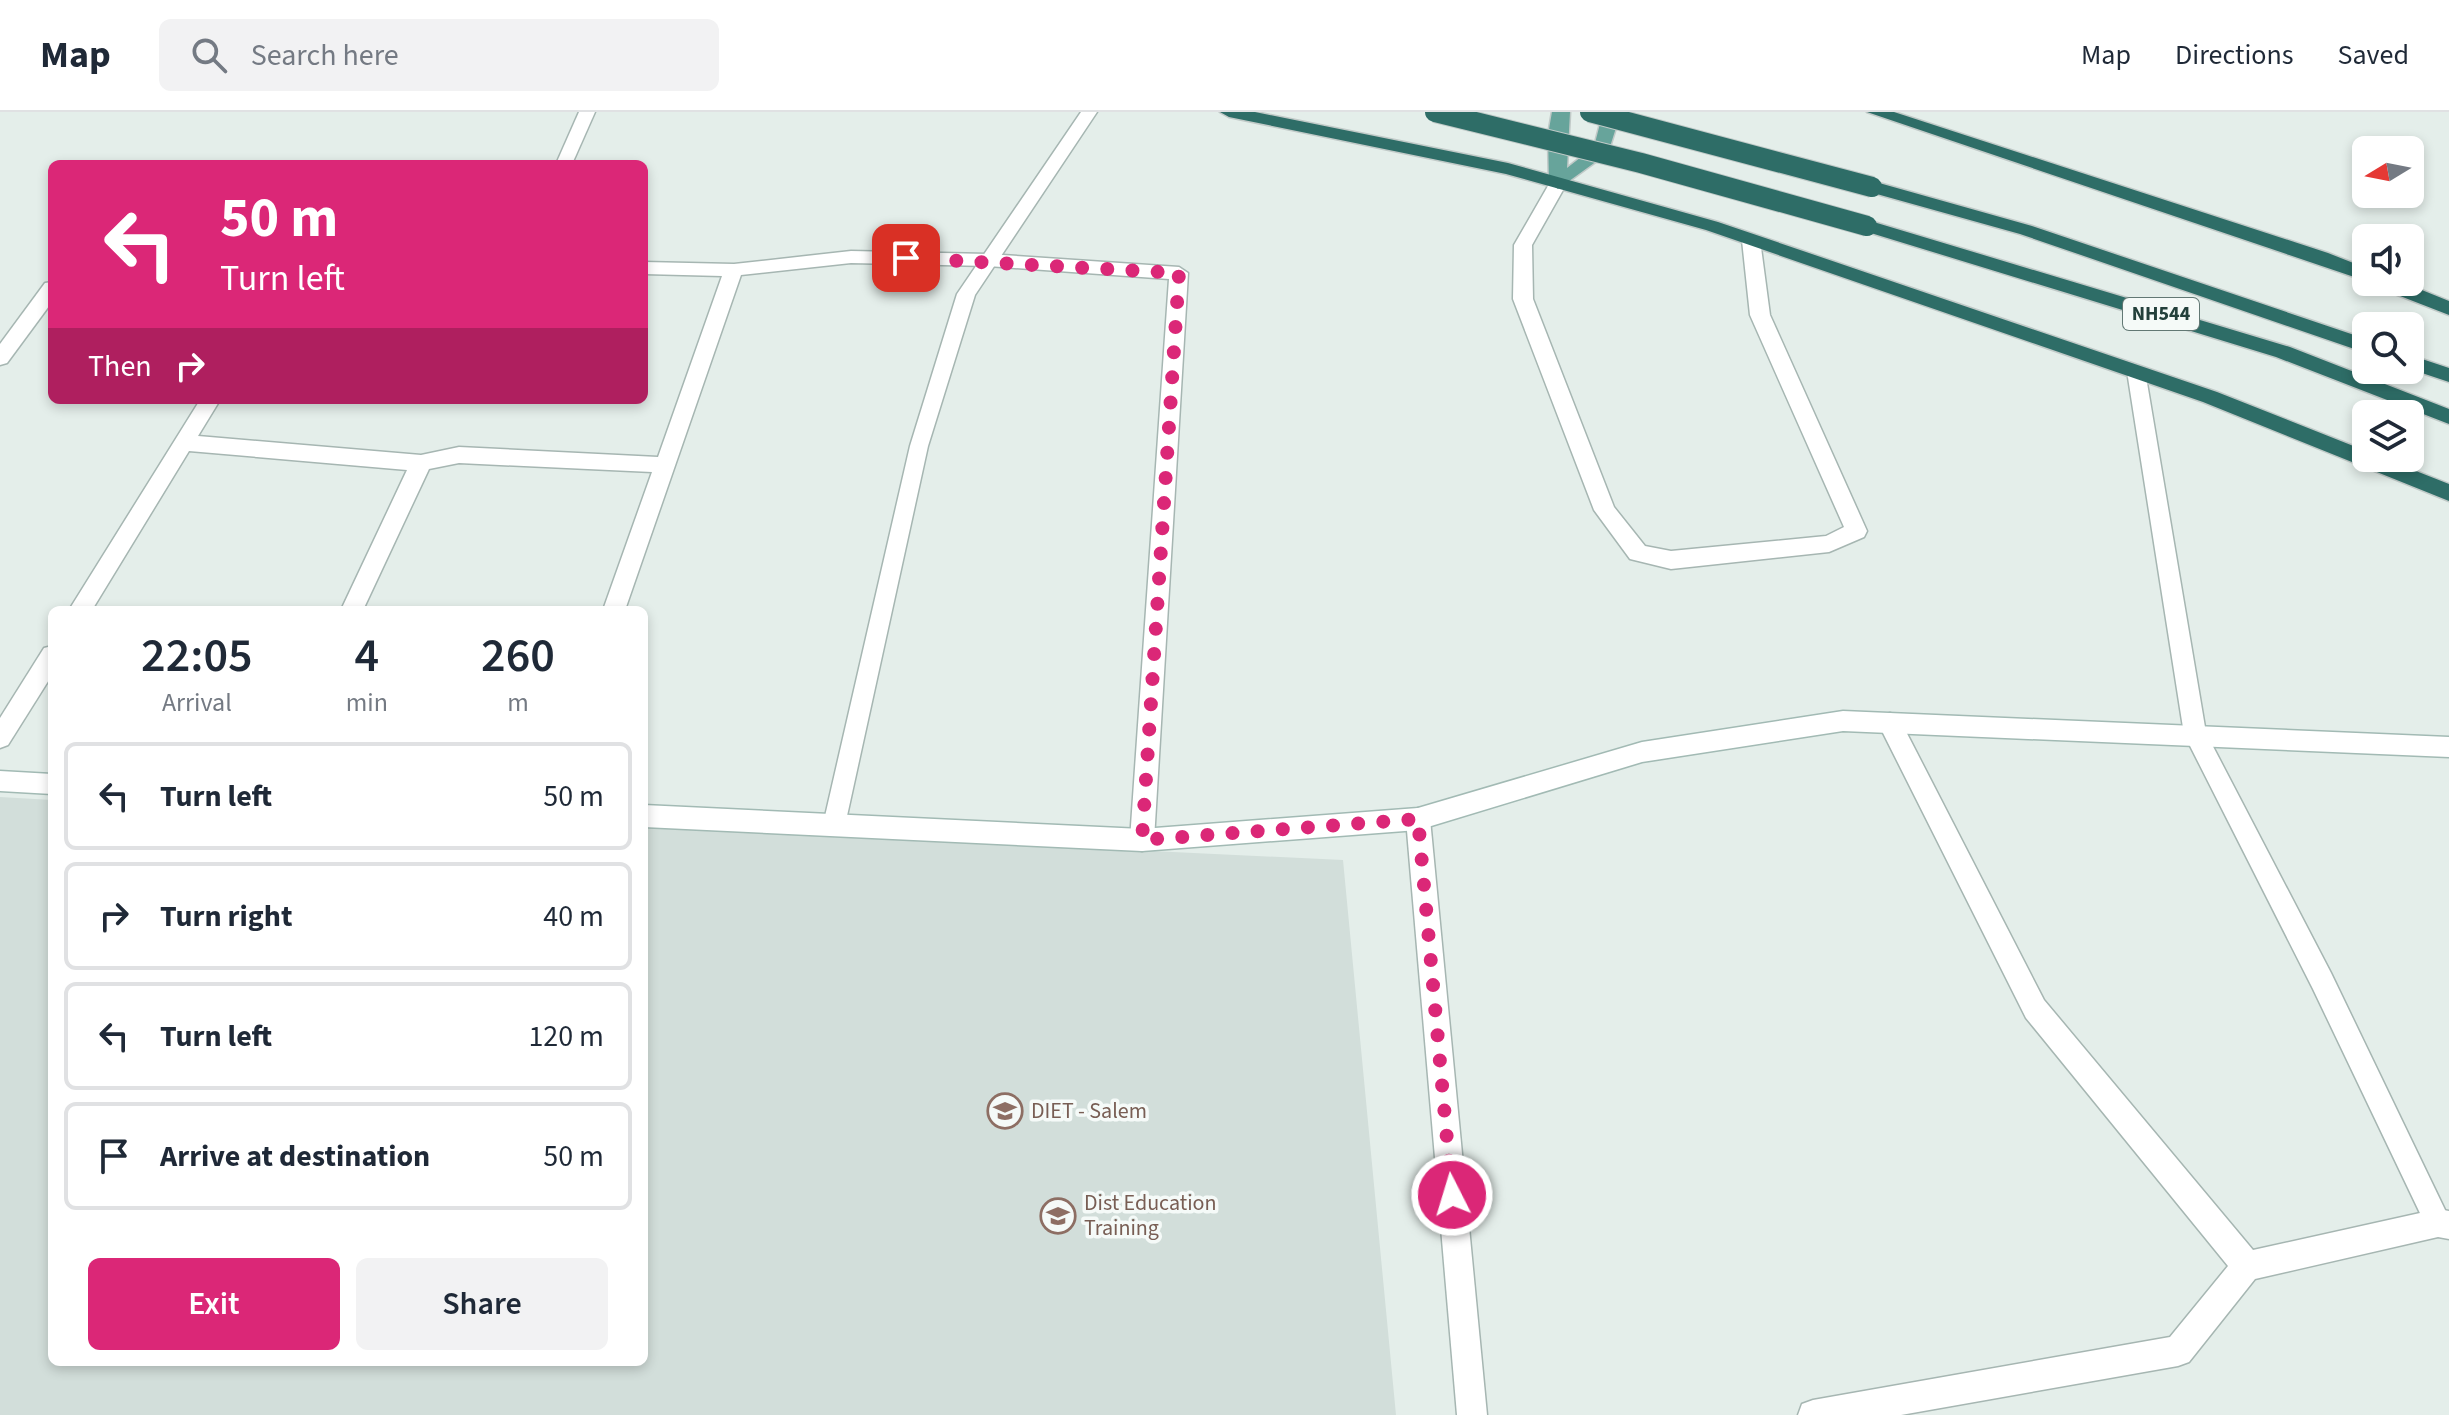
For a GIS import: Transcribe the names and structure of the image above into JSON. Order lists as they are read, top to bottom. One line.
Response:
{"streets":{"highway":["NH544"]},"places":{"school or university":["DIET - Salem","Dist Education Training"]},"north":"left","page":{"header":"Map","search":"Search here","nav":["Map","Directions","Saved"],"turn":["50 m","Turn left"],"then":"Then","eta":["22:05","Arrival","4","min","260","m"],"list":[{"name":"Turn left","value":"50 m"},{"name":"Turn right","value":"40 m"},{"name":"Turn left","value":"120 m"},{"name":"Arrive at destination","value":"50 m"}],"buttons":["Exit","Share"]}}
